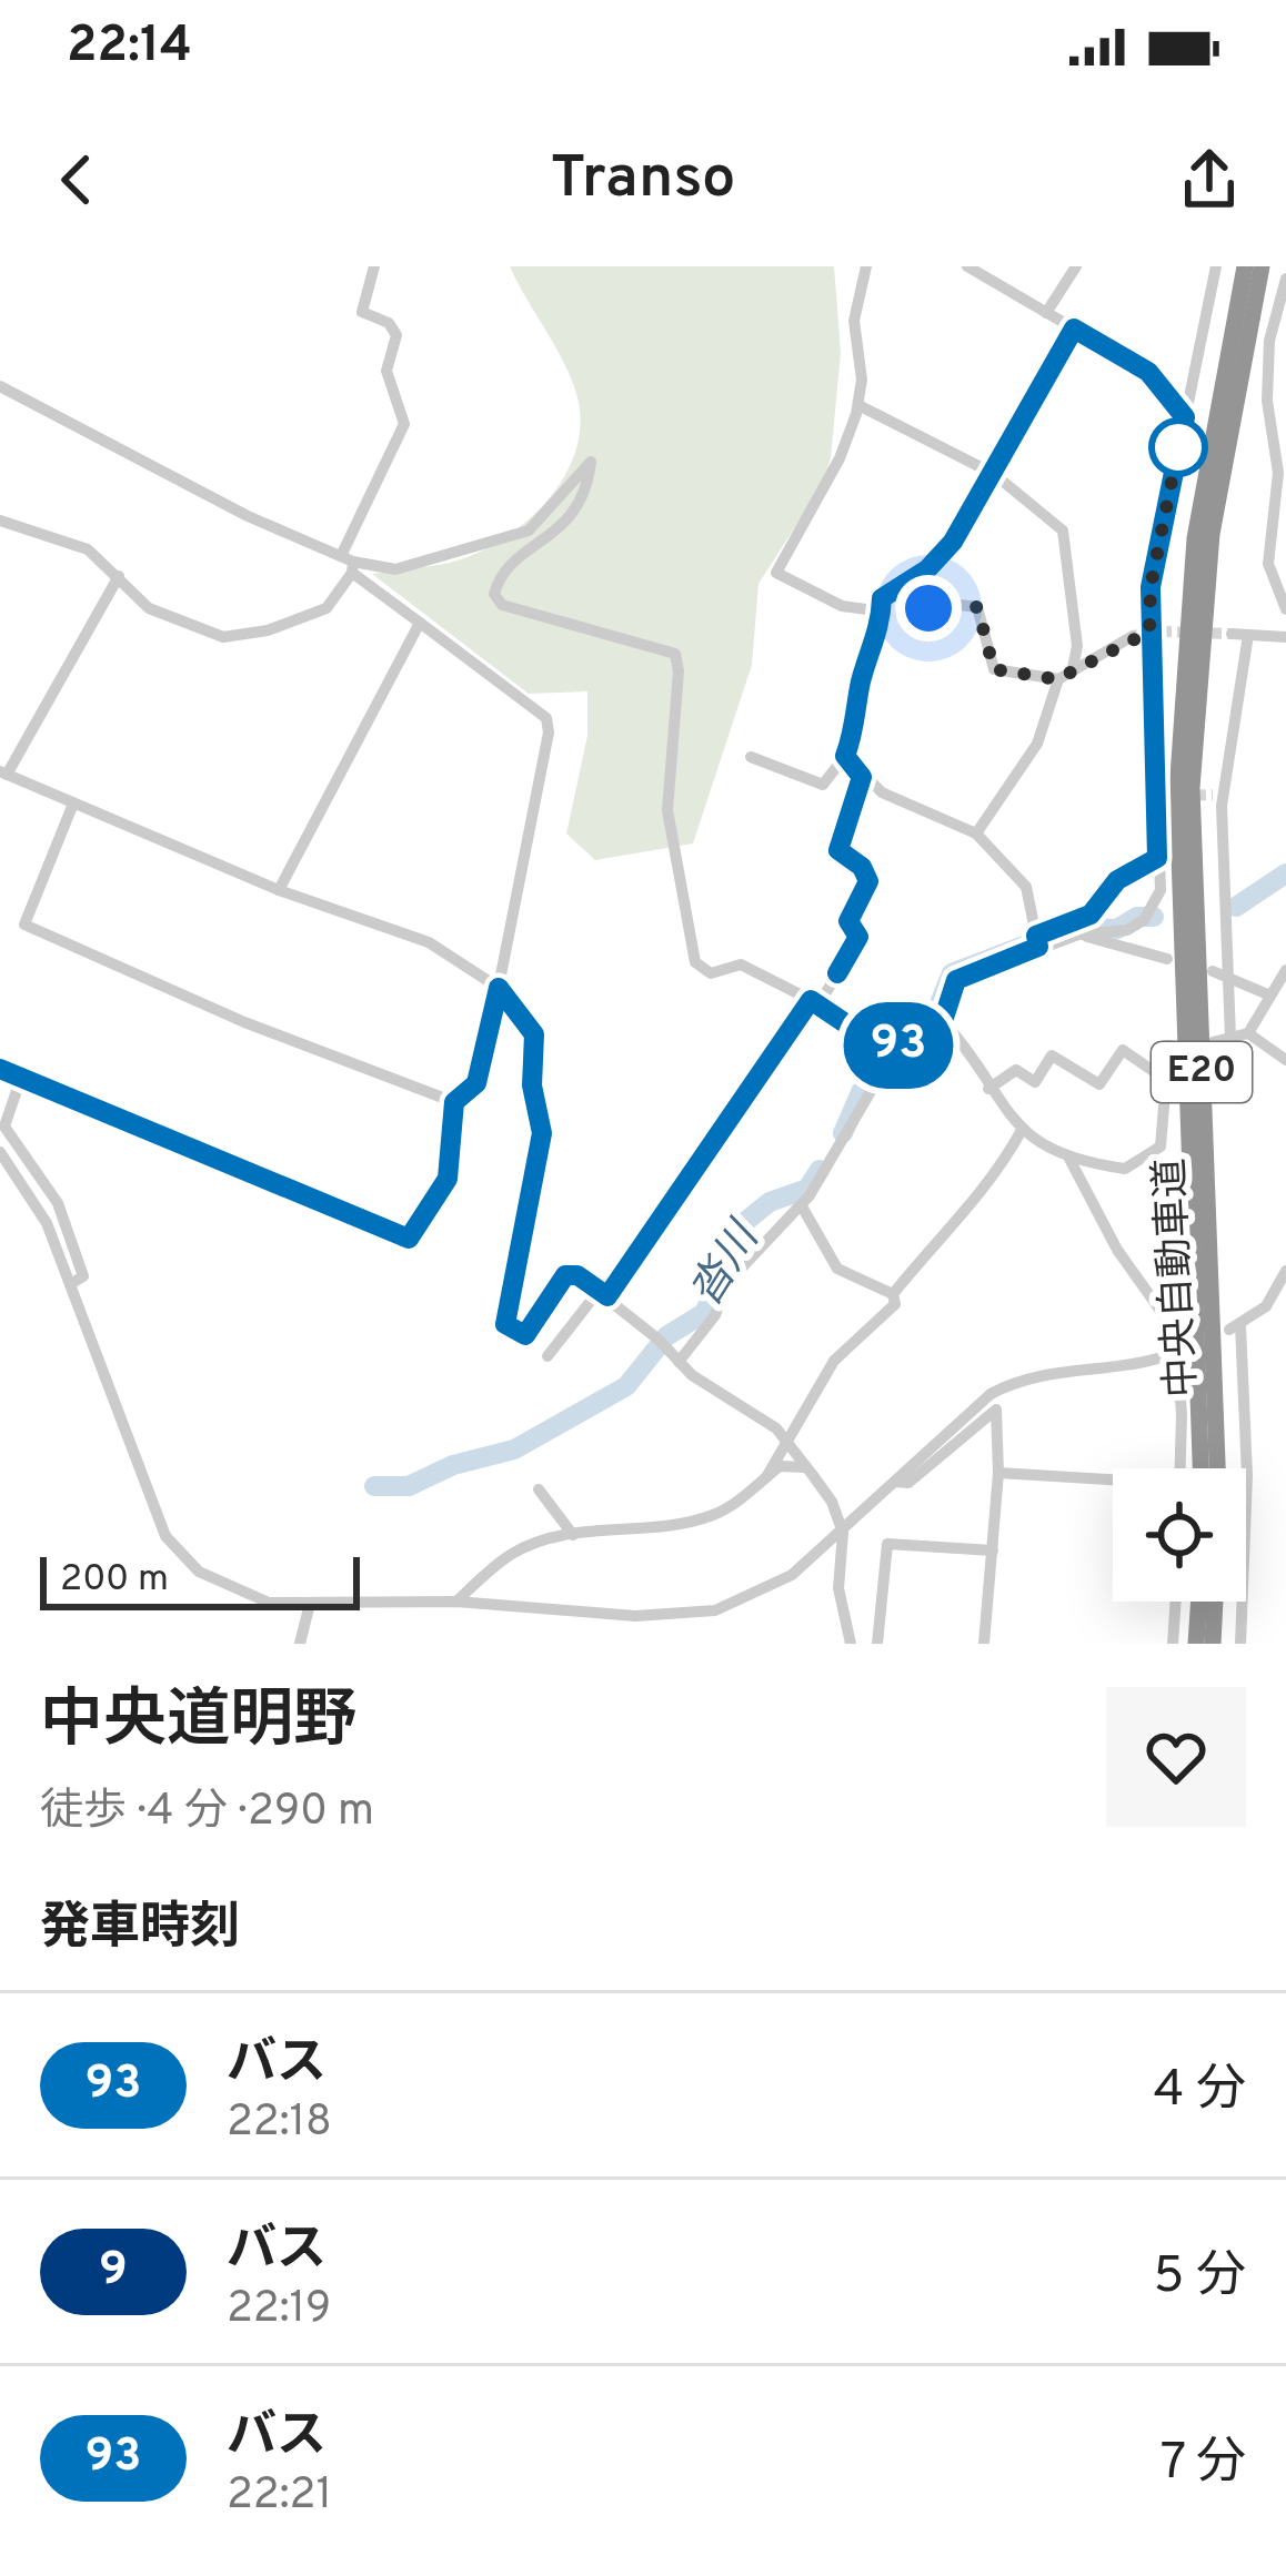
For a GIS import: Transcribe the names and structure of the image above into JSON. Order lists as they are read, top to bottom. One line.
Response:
{"streets":{"highway":["E20","中央自動車道"]},"water":["沓川"],"lines":["bus line 93"],"scale_bar":"200 m","page":{"status":"22:14","header":"Transo","on_map":"93","scale":"200 m","heading":[["中央道明野","徒歩 · 4 分 · 290 m"],"発車時刻"],"list":[{"mark":"93","name":"バス","note":"22:18","value":"4 分"},{"mark":"9","name":"バス","note":"22:19","value":"5 分"},{"mark":"93","name":"バス","note":"22:21","value":"7 分"}]}}
